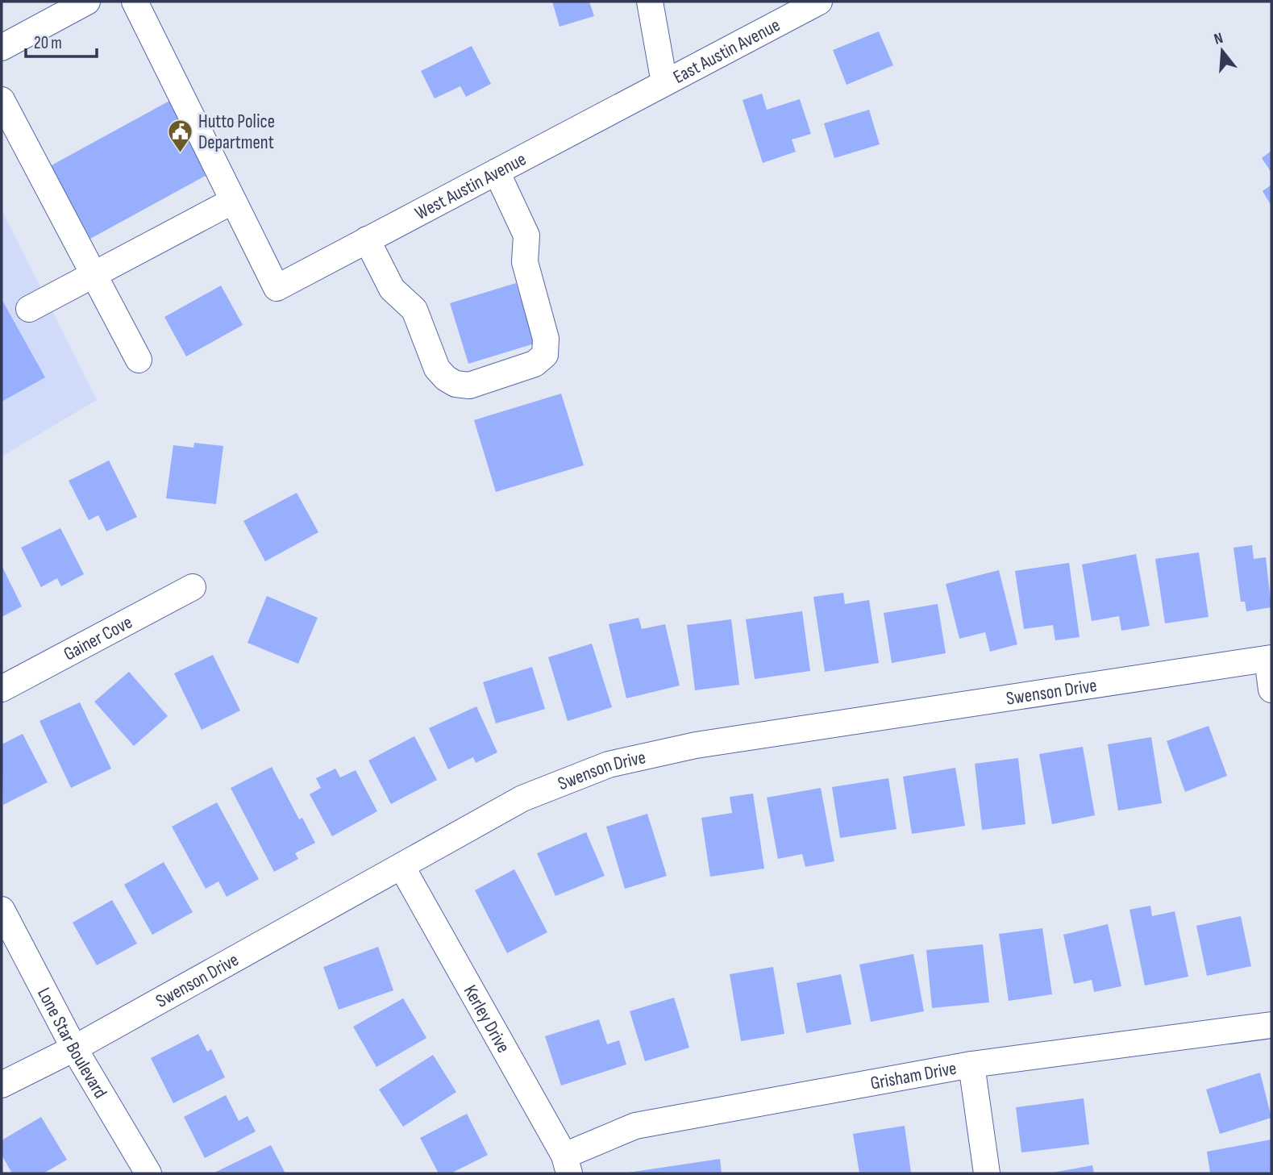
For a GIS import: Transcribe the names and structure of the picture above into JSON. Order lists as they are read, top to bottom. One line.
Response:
{"streets":{"street":["East Austin Avenue","West Austin Avenue","Gainer Cove","Swenson Drive","Kerley Drive","Lone Star Boulevard","Grisham Drive"]},"crossings":[["East Austin Avenue","West Austin Avenue"],["Swenson Drive","Kerley Drive"],["Swenson Drive","Lone Star Boulevard"],["Kerley Drive","Grisham Drive"]],"places":{"public building":["Hutto Police Department"]},"scale_bar":"20 m","north":"top"}
